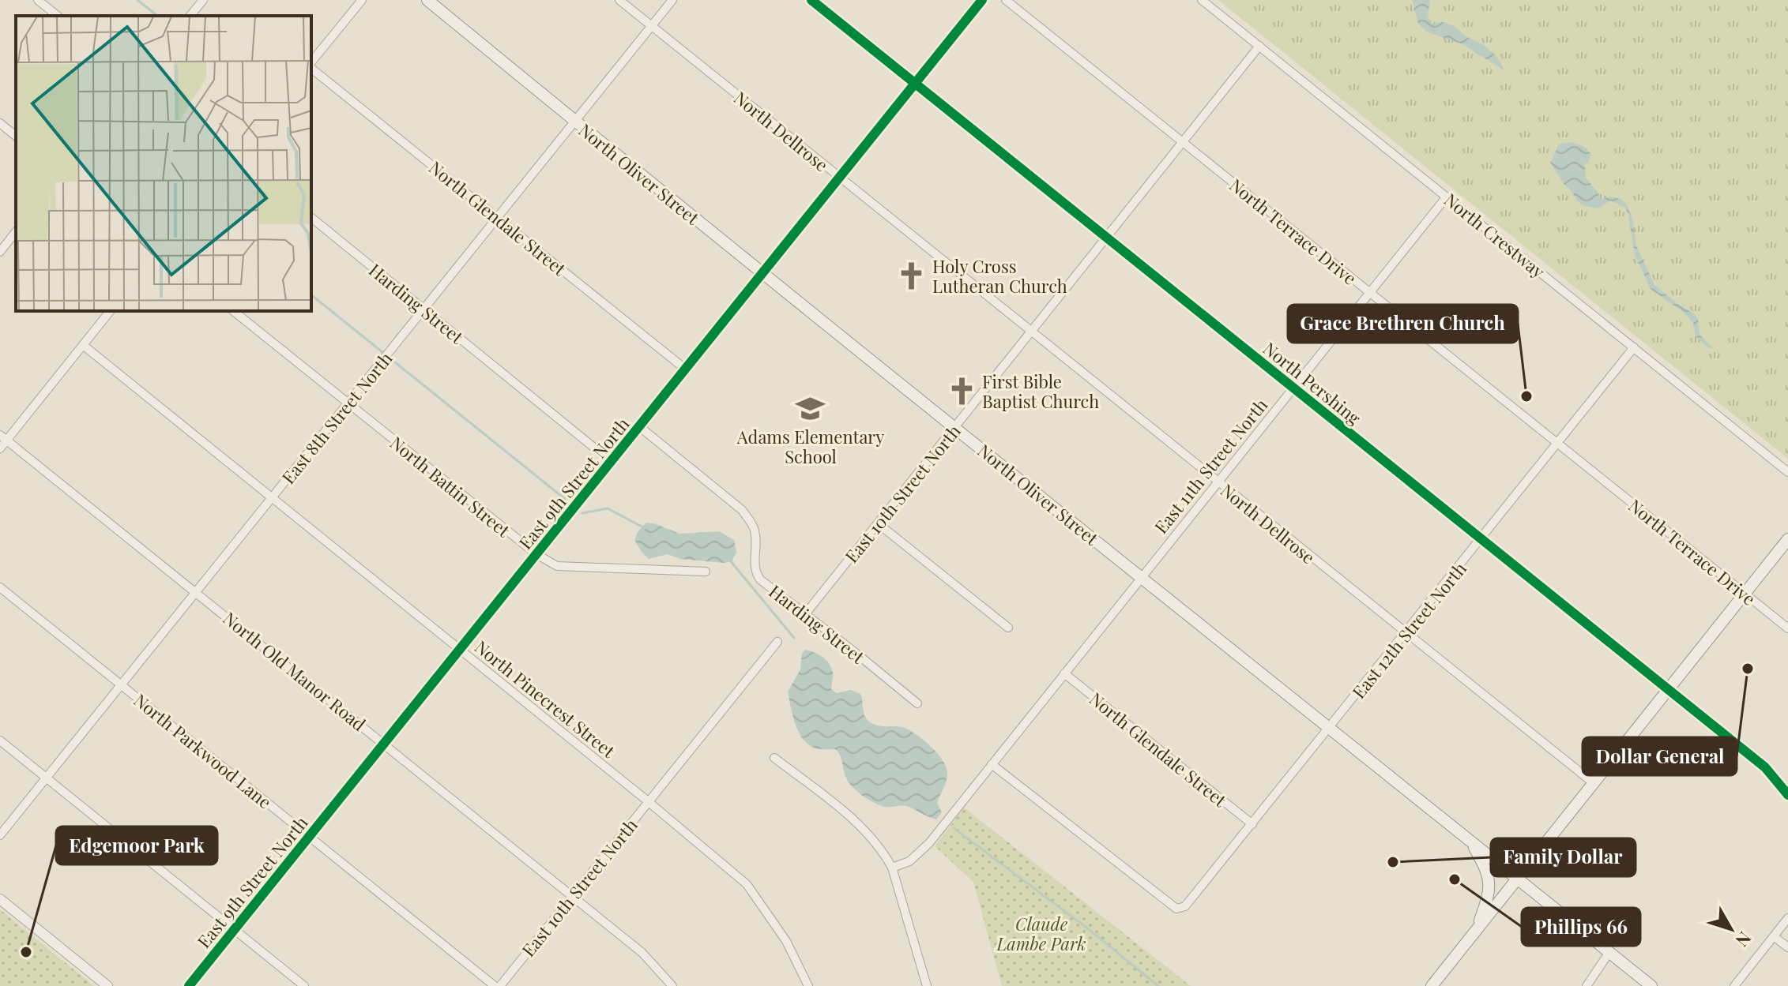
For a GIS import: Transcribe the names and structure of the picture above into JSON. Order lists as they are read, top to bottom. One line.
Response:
{"streets":{"main road":["North Oliver Street"],"street":["North Dellrose","North Glendale Street","North Terrace Drive","North Crestway","Harding Street","North Pershing","East 8th Street North","East 11th Street North","East 9th Street North","North Battin Street","East 10th Street North","East 12th Street North","North Old Manor Road","North Pinecrest Street","North Parkwood Lane"]},"crossings":[["North Dellrose","East 8th Street North"],["North Dellrose","East 11th Street North"],["North Dellrose","East 9th Street North"],["North Dellrose","East 10th Street North"],["North Dellrose","East 12th Street North"],["North Oliver Street","East 8th Street North"],["North Oliver Street","East 11th Street North"],["North Oliver Street","East 9th Street North"],["North Oliver Street","East 10th Street North"],["North Oliver Street","East 12th Street North"],["North Glendale Street","East 8th Street North"],["North Glendale Street","East 11th Street North"],["North Glendale Street","East 9th Street North"],["North Glendale Street","East 12th Street North"],["North Terrace Drive","East 11th Street North"],["North Terrace Drive","East 10th Street North"],["North Terrace Drive","East 12th Street North"],["North Crestway","East 11th Street North"],["North Crestway","East 10th Street North"],["North Crestway","East 12th Street North"],["Harding Street","East 8th Street North"],["Harding Street","East 9th Street North"],["Harding Street","East 10th Street North"],["North Pershing","East 11th Street North"],["North Pershing","East 9th Street North"],["North Pershing","East 10th Street North"],["North Pershing","East 12th Street North"],["East 8th Street North","North Battin Street"],["East 8th Street North","North Old Manor Road"],["East 8th Street North","North Pinecrest Street"],["East 8th Street North","North Parkwood Lane"],["East 11th Street North","East 12th Street North"],["East 9th Street North","North Battin Street"],["East 9th Street North","North Old Manor Road"],["East 9th Street North","North Pinecrest Street"],["East 9th Street North","North Parkwood Lane"],["East 10th Street North","North Old Manor Road"],["East 10th Street North","North Pinecrest Street"]],"parks":["Claude Lambe Park"],"places":{"church":["Holy Cross Lutheran Church","First Bible Baptist Church"],"other":["Grace Brethren Church","Dollar General","Family Dollar","Phillips 66","Edgemoor Park"],"school or university":["Adams Elementary School"]},"north":"bottom right"}
